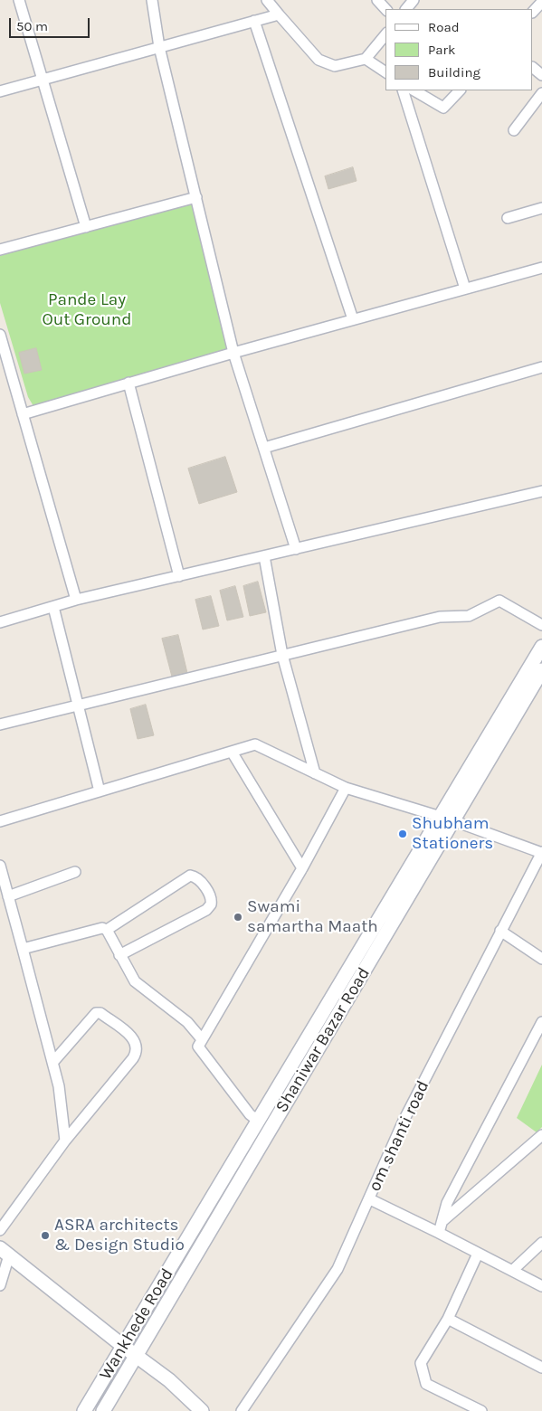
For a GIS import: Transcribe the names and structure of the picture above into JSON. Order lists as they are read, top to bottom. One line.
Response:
{"streets":{"main road":["Shaniwar Bazar Road","Wankhede Road"],"street":["om shanti road"]},"crossings":[["Shaniwar Bazar Road","Wankhede Road"]],"parks":["Pande Lay Out Ground"],"places":["Shubham Stationers","Swami samartha Maath","ASRA architects & Design Studio"],"legend":["Road","Park","Building"],"scale_bar":"50 m"}
